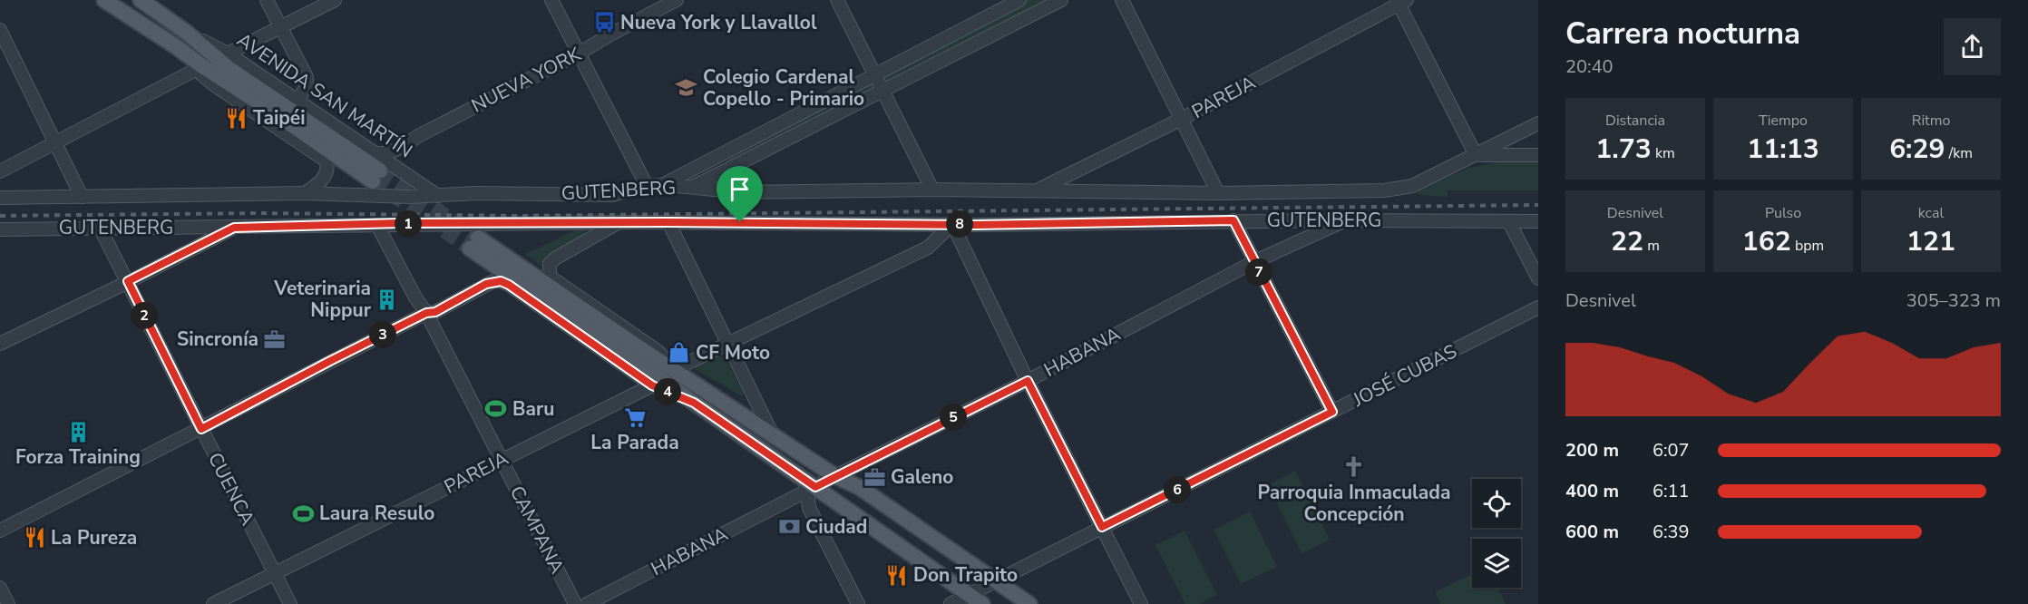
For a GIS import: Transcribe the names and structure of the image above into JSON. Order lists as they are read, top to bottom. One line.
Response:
{"streets":{"main road":["AVENIDA SAN MARTÍN"],"street":["NUEVA YORK","PAREJA","GUTENBERG","HABANA","JOSÉ CUBAS","CUENCA","CAMPANA"]},"crossings":[["NUEVA YORK","AVENIDA SAN MARTÍN"],["AVENIDA SAN MARTÍN","GUTENBERG"],["PAREJA","GUTENBERG"],["PAREJA","CUENCA"],["PAREJA","CAMPANA"],["GUTENBERG","HABANA"],["GUTENBERG","CUENCA"],["GUTENBERG","CAMPANA"]],"places":{"bus stop":["Nueva York y Llavallol"],"school or university":["Colegio Cardenal Copello - Primario"],"restaurant":["Taipéi","La Pureza","Don Trapito"],"building":["Veterinaria Nippur","Forza Training"],"office":["Sincronía","Galeno"],"shop":["CF Moto"],"sports":["Baru","Laura Resulo"],"supermarket":["La Parada"],"church":["Parroquia Inmaculada Concepción"],"bank":["Ciudad"]},"page":{"heading":["Carrera nocturna","20:40"],"stats":[["Distancia","1.73 km"],["Tiempo","11:13"],["Ritmo","6:29 /km"],["Desnivel","22 m"],["Pulso","162 bpm"],["kcal","121"]],"pins":["1","8","7","2","3","4","5","6"],"chart":["Desnivel","305–323 m"],"list":[{"name":"200 m","note":"6:07"},{"name":"400 m","note":"6:11"},{"name":"600 m","note":"6:39"}]}}
